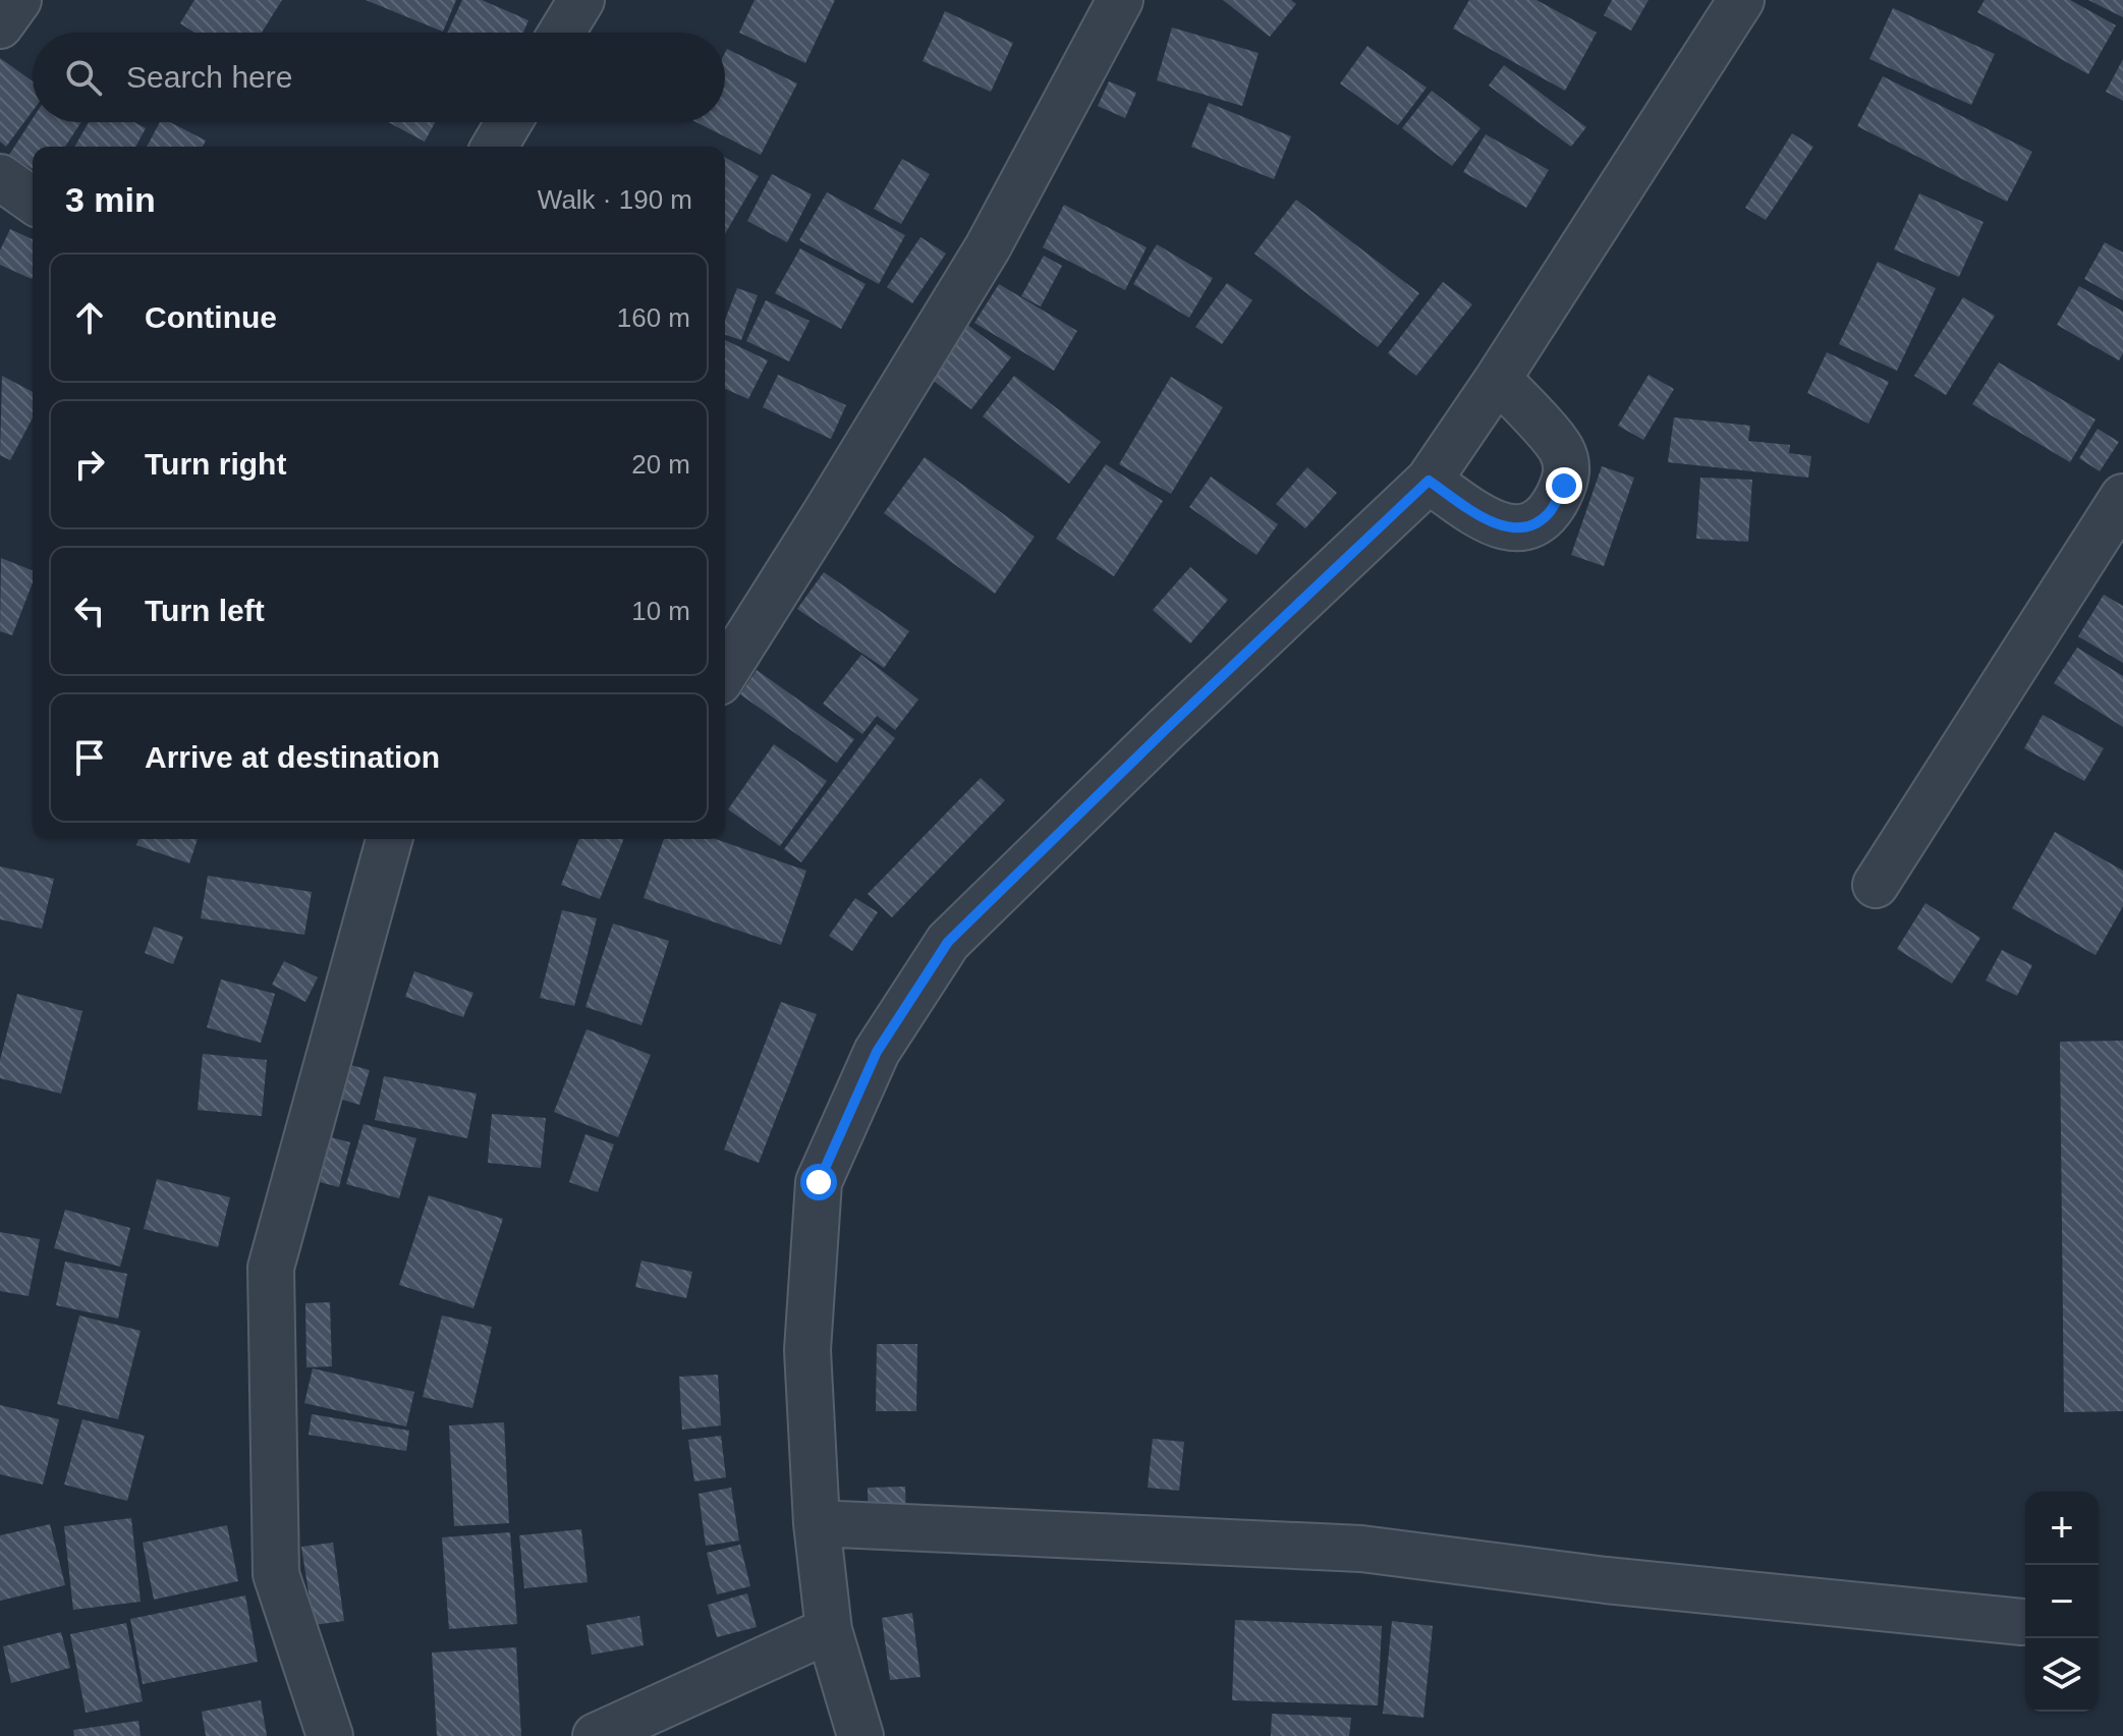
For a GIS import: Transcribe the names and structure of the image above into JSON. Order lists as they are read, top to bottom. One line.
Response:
{"page":{"search":"Search here","heading":["3 min","Walk · 190 m"],"list":[["Continue","160 m"],["Turn right","20 m"],["Turn left","10 m"],"Arrive at destination"],"map_buttons":["+","−"]}}
